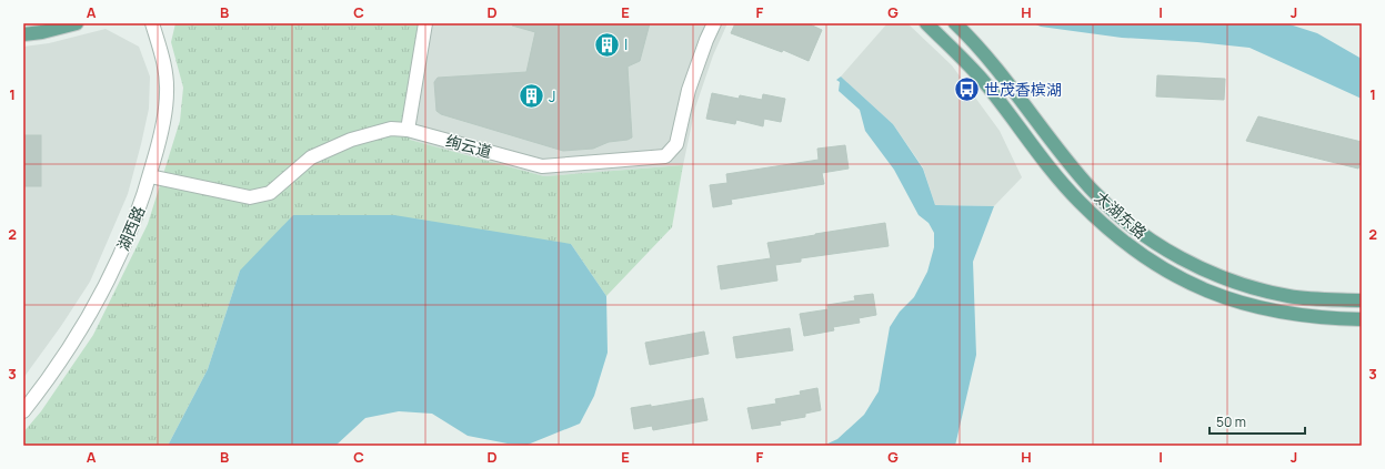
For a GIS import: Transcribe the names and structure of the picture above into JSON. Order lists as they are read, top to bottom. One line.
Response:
{"streets":{"main road":["太湖东路"],"street":["绚云道","湖西路"]},"crossings":[["绚云道","湖西路"]],"places":{"building":["I","J"],"bus stop":["世茂香槟湖"]},"scale_bar":"50 m","grid":{"columns":["A","B","C","D","E","F","G","H","I","J"],"rows":["1","2","3"]}}
